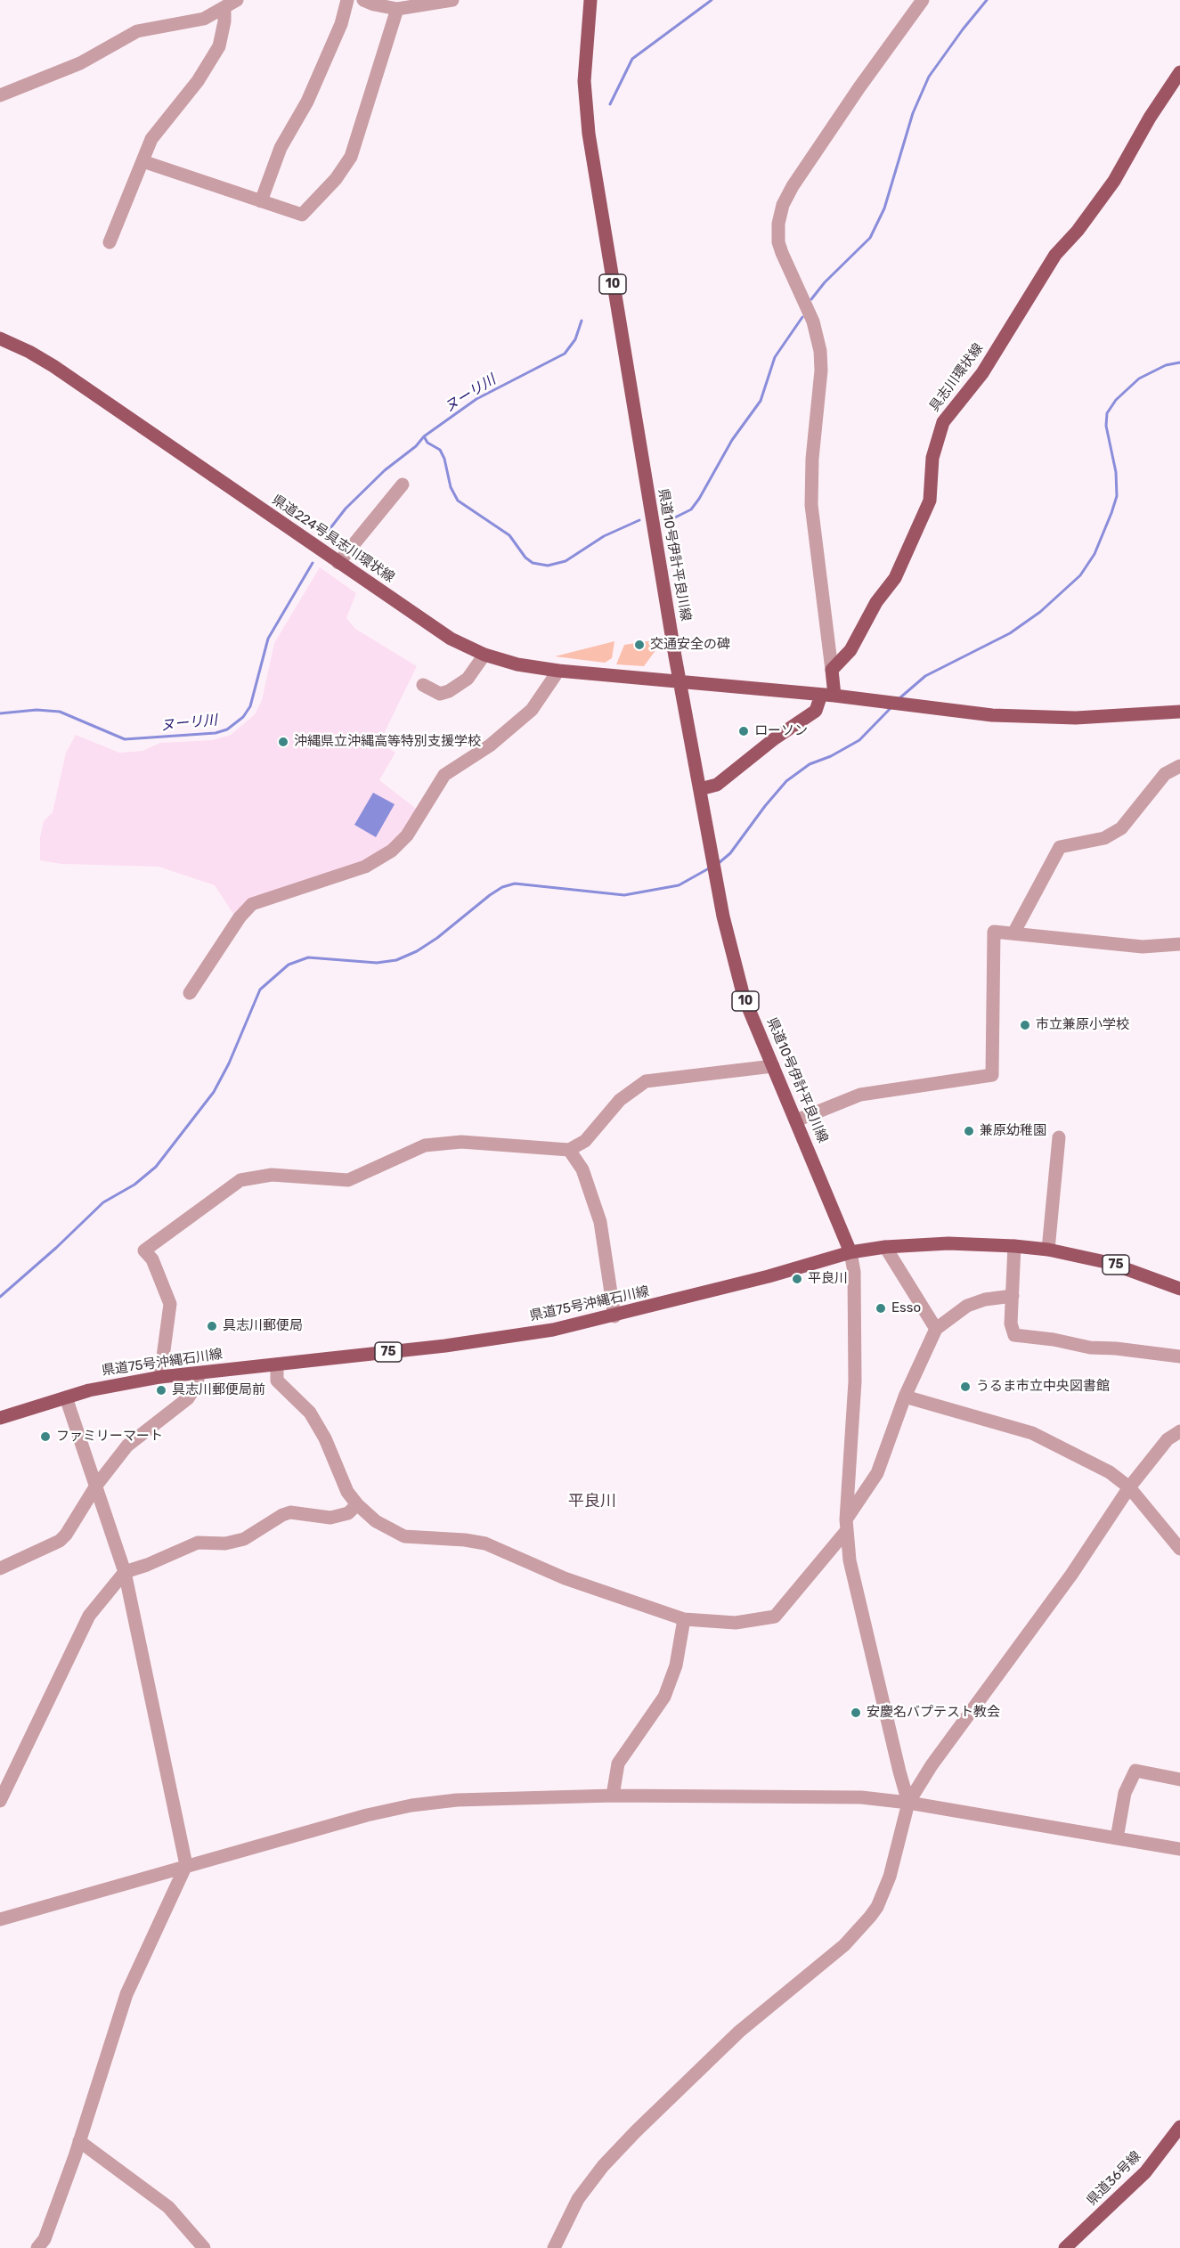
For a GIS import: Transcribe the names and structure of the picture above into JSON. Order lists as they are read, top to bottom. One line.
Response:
{"streets":{"main road":["10","具志川環状線","県道224号具志川環状線","県道10号伊計平良川線","75","県道75号沖縄石川線","県道36号線"]},"crossings":[["県道224号具志川環状線","県道10号伊計平良川線"],["県道10号伊計平良川線","県道75号沖縄石川線"]],"districts":["平良川"],"water":["ヌーリ川"],"places":["交通安全の碑","ローソン","沖縄県立沖縄高等特別支援学校","市立兼原小学校","兼原幼稚園","平良川","Esso","具志川郵便局","うるま市立中央図書館","具志川郵便局前","ファミリーマート","安慶名バプテスト教会"]}
